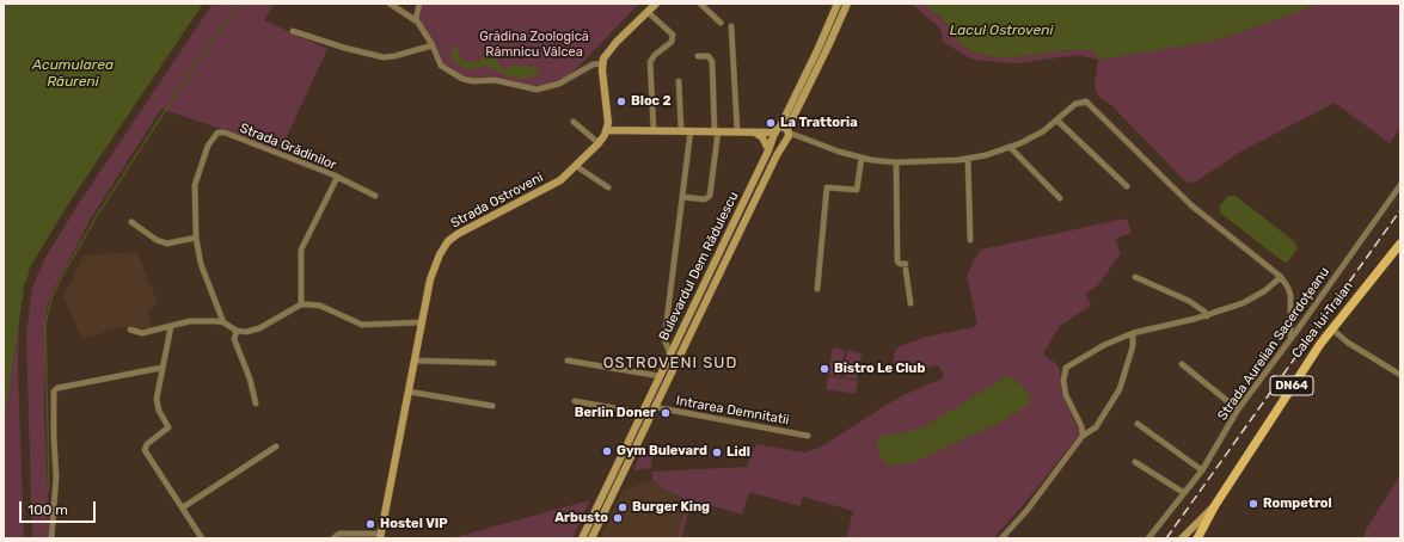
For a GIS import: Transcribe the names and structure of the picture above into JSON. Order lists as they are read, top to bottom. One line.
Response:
{"streets":{"main road":["Strada Ostroveni","Bulevardul Dem Rădulescu","Calea lui Traian","DN64"],"street":["Strada Grădinilor","Strada Aurelian Sacerdoțeanu","Intrarea Demnitatii"]},"crossings":[["Bulevardul Dem Rădulescu","Intrarea Demnitatii"]],"districts":["OSTROVENI SUD"],"water":["Lacul Ostroveni","Acumularea Râureni"],"parks":["Grădina Zoologică Râmnicu Vâlcea"],"places":["Bloc 2","La Trattoria","Bistro Le Club","Berlin Doner","Gym Bulevard","Lidl","Rompetrol","Burger King","Arbusto","Hostel VIP"],"scale_bar":"100 m"}
